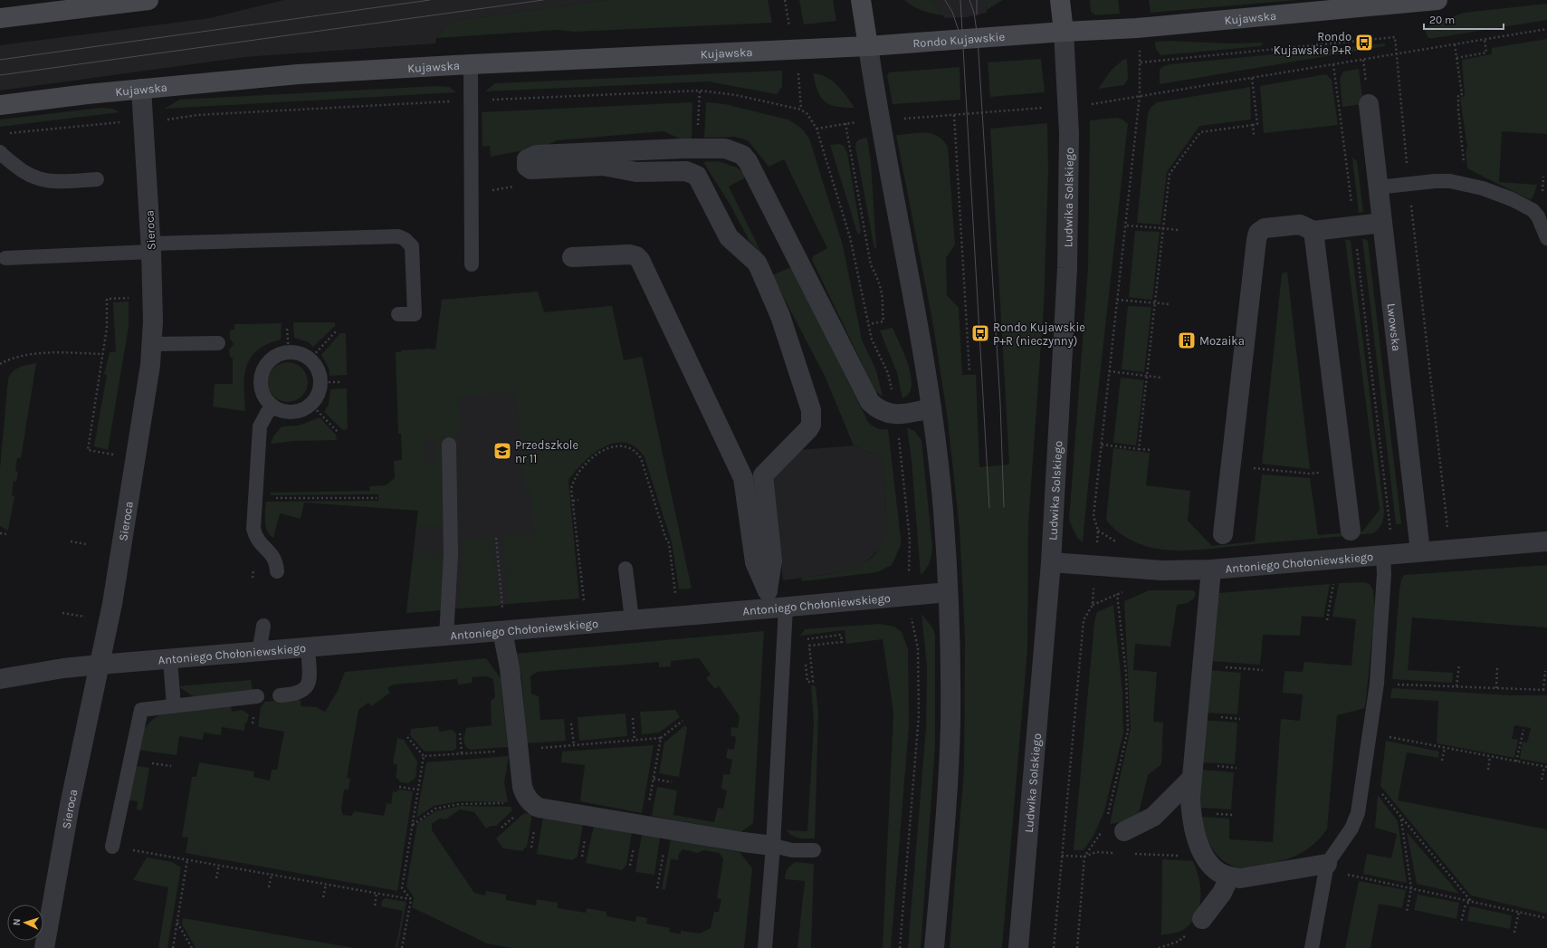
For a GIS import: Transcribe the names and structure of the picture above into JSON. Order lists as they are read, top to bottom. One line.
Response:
{"streets":{"main road":["Kujawska","Rondo Kujawskie"],"street":["Ludwika Solskiego","Sieroca","Lwowska","Antoniego Chołoniewskiego"]},"crossings":[["Kujawska","Rondo Kujawskie"],["Kujawska","Ludwika Solskiego"],["Kujawska","Sieroca"],["Rondo Kujawskie","Ludwika Solskiego"],["Ludwika Solskiego","Antoniego Chołoniewskiego"],["Sieroca","Antoniego Chołoniewskiego"],["Lwowska","Antoniego Chołoniewskiego"]],"places":{"bus stop":["Rondo Kujawskie P+R","Rondo Kujawskie P+R (nieczynny)"],"building":["Mozaika"],"school or university":["Przedszkole nr 11"]},"scale_bar":"20 m","north":"left"}
